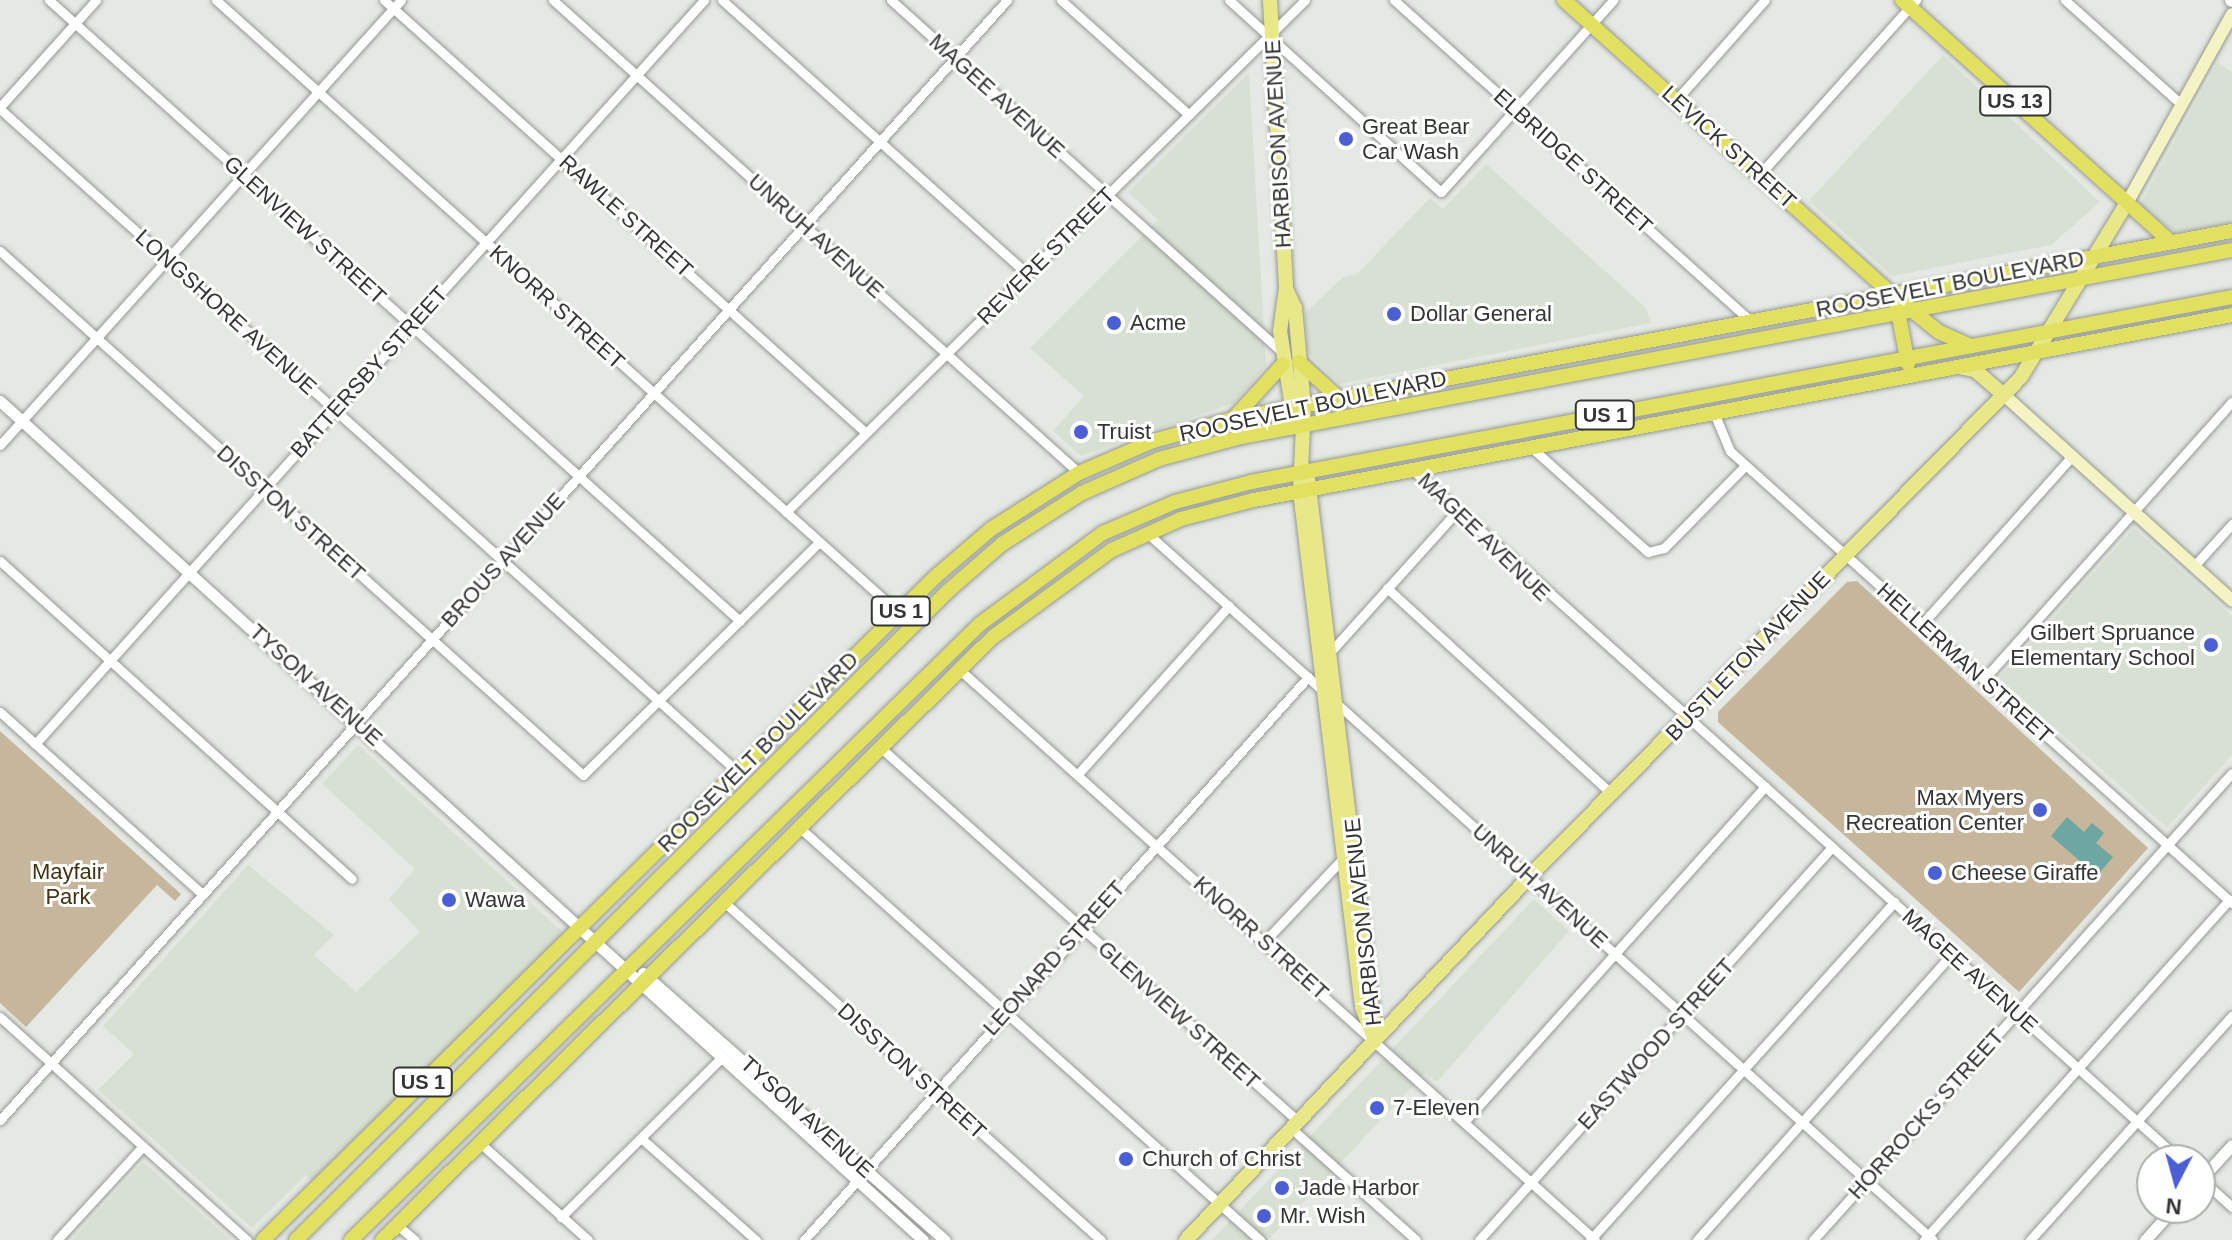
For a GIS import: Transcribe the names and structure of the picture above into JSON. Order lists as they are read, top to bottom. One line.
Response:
{"streets":{"highway":["US 13","LEVICK STREET","ROOSEVELT BOULEVARD","US 1"],"main road":["HARBISON AVENUE","BUSTLETON AVENUE"],"street":["MAGEE AVENUE","ELBRIDGE STREET","RAWLE STREET","GLENVIEW STREET","UNRUH AVENUE","REVERE STREET","KNORR STREET","LONGSHORE AVENUE","BATTERSBY STREET","DISSTON STREET","BROUS AVENUE","HELLERMAN STREET","TYSON AVENUE","LEONARD STREET","EASTWOOD STREET","HORROCKS STREET"]},"crossings":[["MAGEE AVENUE","HARBISON AVENUE"],["MAGEE AVENUE","REVERE STREET"],["MAGEE AVENUE","US 1"],["MAGEE AVENUE","BROUS AVENUE"],["MAGEE AVENUE","BUSTLETON AVENUE"],["MAGEE AVENUE","EASTWOOD STREET"],["MAGEE AVENUE","HORROCKS STREET"],["US 13","ROOSEVELT BOULEVARD"],["US 13","BUSTLETON AVENUE"],["HARBISON AVENUE","UNRUH AVENUE"],["HARBISON AVENUE","REVERE STREET"],["HARBISON AVENUE","ROOSEVELT BOULEVARD"],["HARBISON AVENUE","KNORR STREET"],["HARBISON AVENUE","US 1"],["HARBISON AVENUE","BUSTLETON AVENUE"],["LEVICK STREET","ROOSEVELT BOULEVARD"],["LEVICK STREET","US 1"],["ELBRIDGE STREET","ROOSEVELT BOULEVARD"],["RAWLE STREET","REVERE STREET"],["RAWLE STREET","BATTERSBY STREET"],["RAWLE STREET","BROUS AVENUE"],["GLENVIEW STREET","BATTERSBY STREET"],["GLENVIEW STREET","US 1"],["GLENVIEW STREET","BROUS AVENUE"],["GLENVIEW STREET","BUSTLETON AVENUE"],["GLENVIEW STREET","LEONARD STREET"],["UNRUH AVENUE","REVERE STREET"],["UNRUH AVENUE","ROOSEVELT BOULEVARD"],["UNRUH AVENUE","BATTERSBY STREET"],["UNRUH AVENUE","US 1"],["UNRUH AVENUE","BROUS AVENUE"],["UNRUH AVENUE","BUSTLETON AVENUE"],["UNRUH AVENUE","LEONARD STREET"],["UNRUH AVENUE","EASTWOOD STREET"],["UNRUH AVENUE","HORROCKS STREET"],["REVERE STREET","KNORR STREET"],["ROOSEVELT BOULEVARD","KNORR STREET"],["ROOSEVELT BOULEVARD","LONGSHORE AVENUE"],["ROOSEVELT BOULEVARD","BUSTLETON AVENUE"],["ROOSEVELT BOULEVARD","TYSON AVENUE"],["KNORR STREET","BATTERSBY STREET"],["KNORR STREET","US 1"],["KNORR STREET","BROUS AVENUE"],["KNORR STREET","BUSTLETON AVENUE"],["KNORR STREET","LEONARD STREET"],["KNORR STREET","EASTWOOD STREET"],["LONGSHORE AVENUE","BATTERSBY STREET"],["LONGSHORE AVENUE","DISSTON STREET"],["LONGSHORE AVENUE","BROUS AVENUE"],["BATTERSBY STREET","DISSTON STREET"],["BATTERSBY STREET","TYSON AVENUE"],["US 1","DISSTON STREET"],["US 1","BUSTLETON AVENUE"],["US 1","HELLERMAN STREET"],["US 1","TYSON AVENUE"],["DISSTON STREET","BROUS AVENUE"],["DISSTON STREET","LEONARD STREET"],["BROUS AVENUE","TYSON AVENUE"],["BUSTLETON AVENUE","HELLERMAN STREET"],["HELLERMAN STREET","HORROCKS STREET"],["TYSON AVENUE","LEONARD STREET"]],"parks":["Mayfair Park"],"places":["Great Bear Car Wash","Dollar General","Acme","Truist","Gilbert Spruance Elementary School","Max Myers Recreation Center","Cheese Giraffe","Wawa","7-Eleven","Church of Christ","Jade Harbor","Mr. Wish"],"north":"bottom"}
